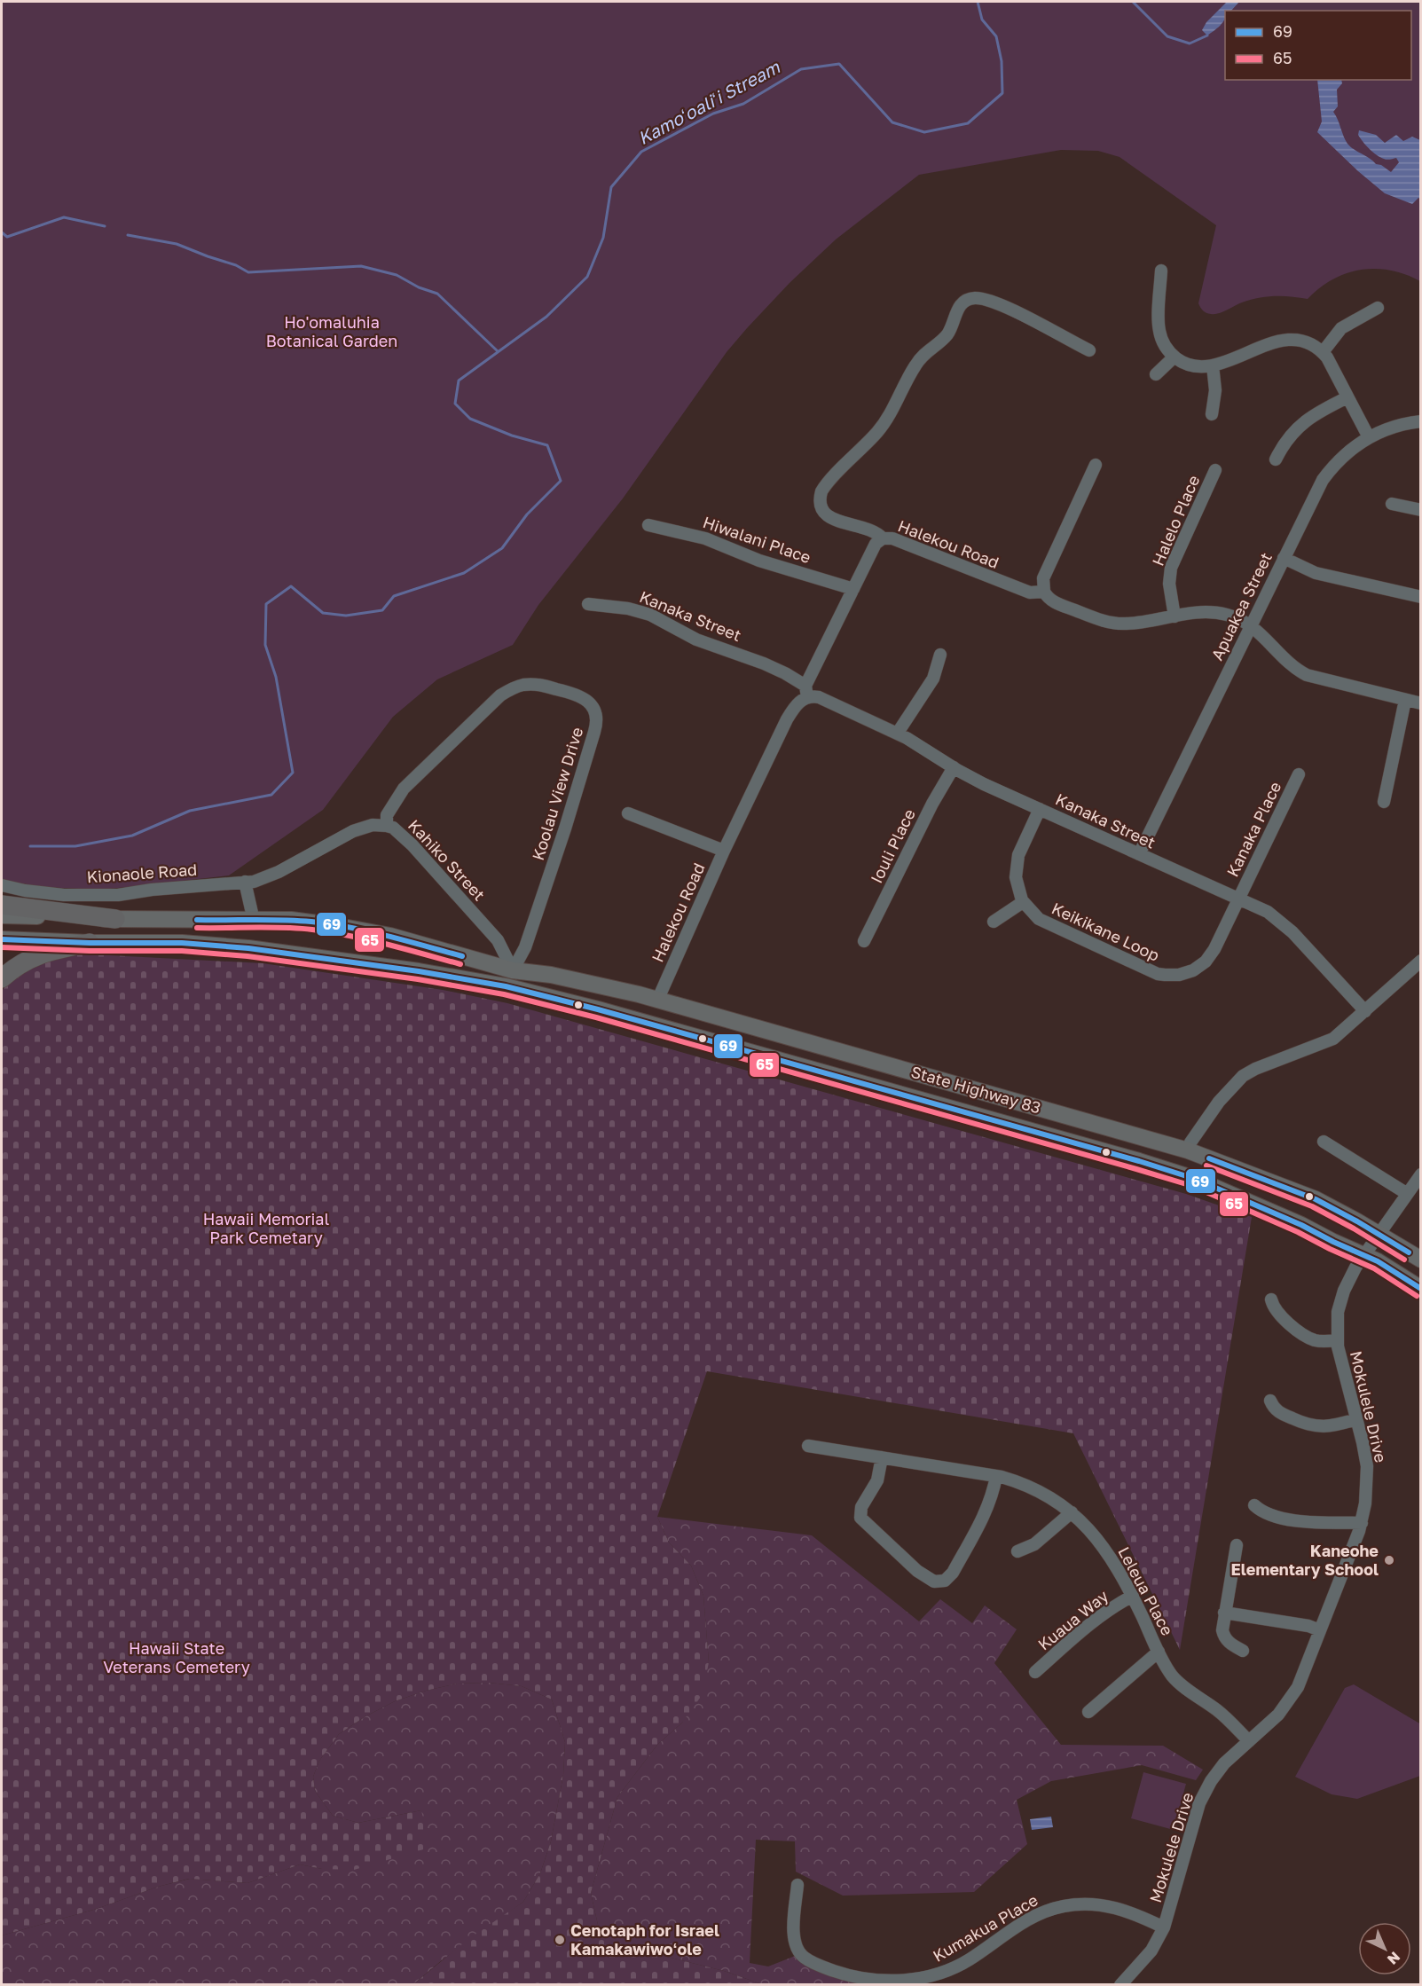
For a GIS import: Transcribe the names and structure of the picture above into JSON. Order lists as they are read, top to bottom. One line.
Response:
{"streets":{"main road":["State Highway 83"],"street":["Halelo Place","Hiwalani Place","Halekou Road","Apuakea Street","Kanaka Street","Koolau View Drive","Kanaka Place","Iouli Place","Kahiko Street","Kionaole Road","Keikikane Loop","Mokulele Drive","Leleua Place","Kuaua Way","Kumakua Place"]},"crossings":[["Halelo Place","Halekou Road"],["Hiwalani Place","Halekou Road"],["Halekou Road","Apuakea Street"],["Halekou Road","Kanaka Street"],["Halekou Road","State Highway 83"],["Apuakea Street","Kanaka Street"],["Kanaka Street","Kanaka Place"],["Kanaka Street","Iouli Place"],["Kanaka Street","Keikikane Loop"],["Koolau View Drive","Kahiko Street"],["Koolau View Drive","State Highway 83"],["Kanaka Place","Keikikane Loop"],["Kahiko Street","Kionaole Road"],["Kahiko Street","State Highway 83"],["State Highway 83","Mokulele Drive"],["Mokulele Drive","Leleua Place"],["Mokulele Drive","Kumakua Place"],["Leleua Place","Kuaua Way"]],"water":["Kamoʻoaliʻi Stream"],"parks":["Ho'omaluhia Botanical Garden","Hawaii Memorial Park Cemetary","Hawaii State Veterans Cemetery"],"places":["Kaneohe Elementary School","Cenotaph for Israel Kamakawiwoʻole"],"lines":["transit line 69","transit line 65"],"legend":["69","65"],"north":"bottom right"}
